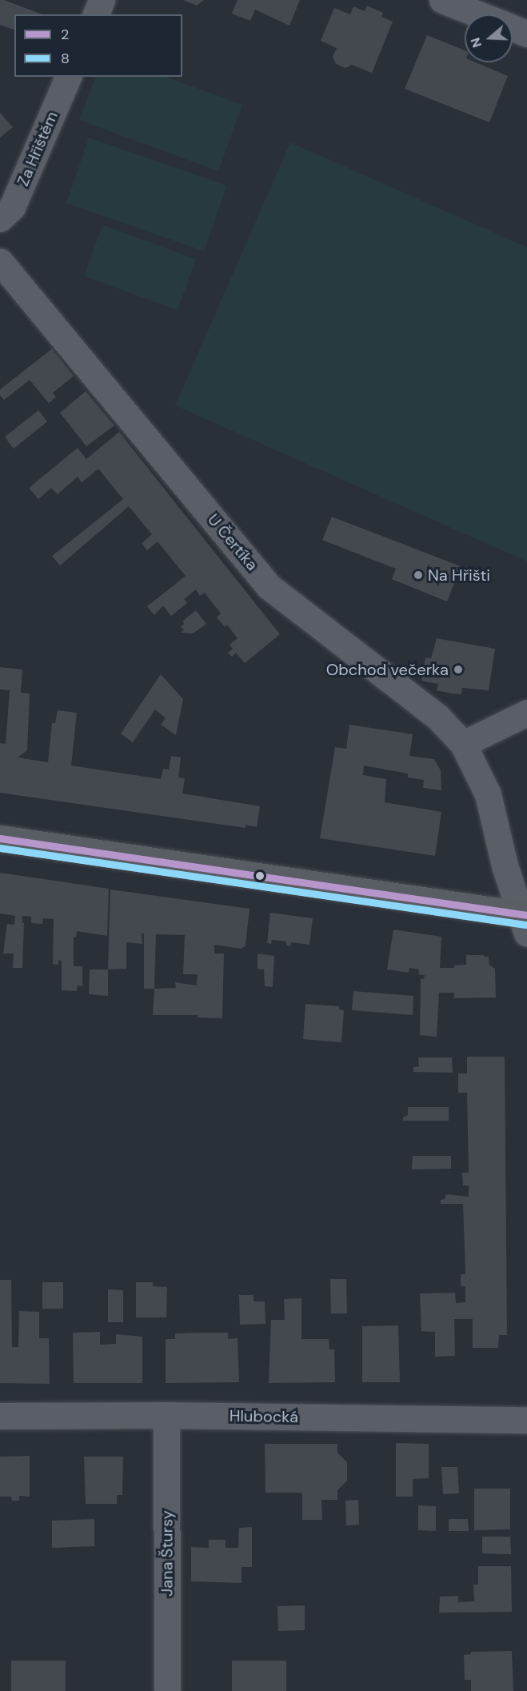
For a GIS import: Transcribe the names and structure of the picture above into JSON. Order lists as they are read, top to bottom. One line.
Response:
{"streets":{"street":["Za Hřištěm","U Čertíka","Hlubocká","Jana Štursy"]},"crossings":[["Hlubocká","Jana Štursy"]],"places":["Na Hřišti","Obchod večerka"],"lines":["transit line 2","transit line 8"],"legend":["2","8"],"north":"left"}
